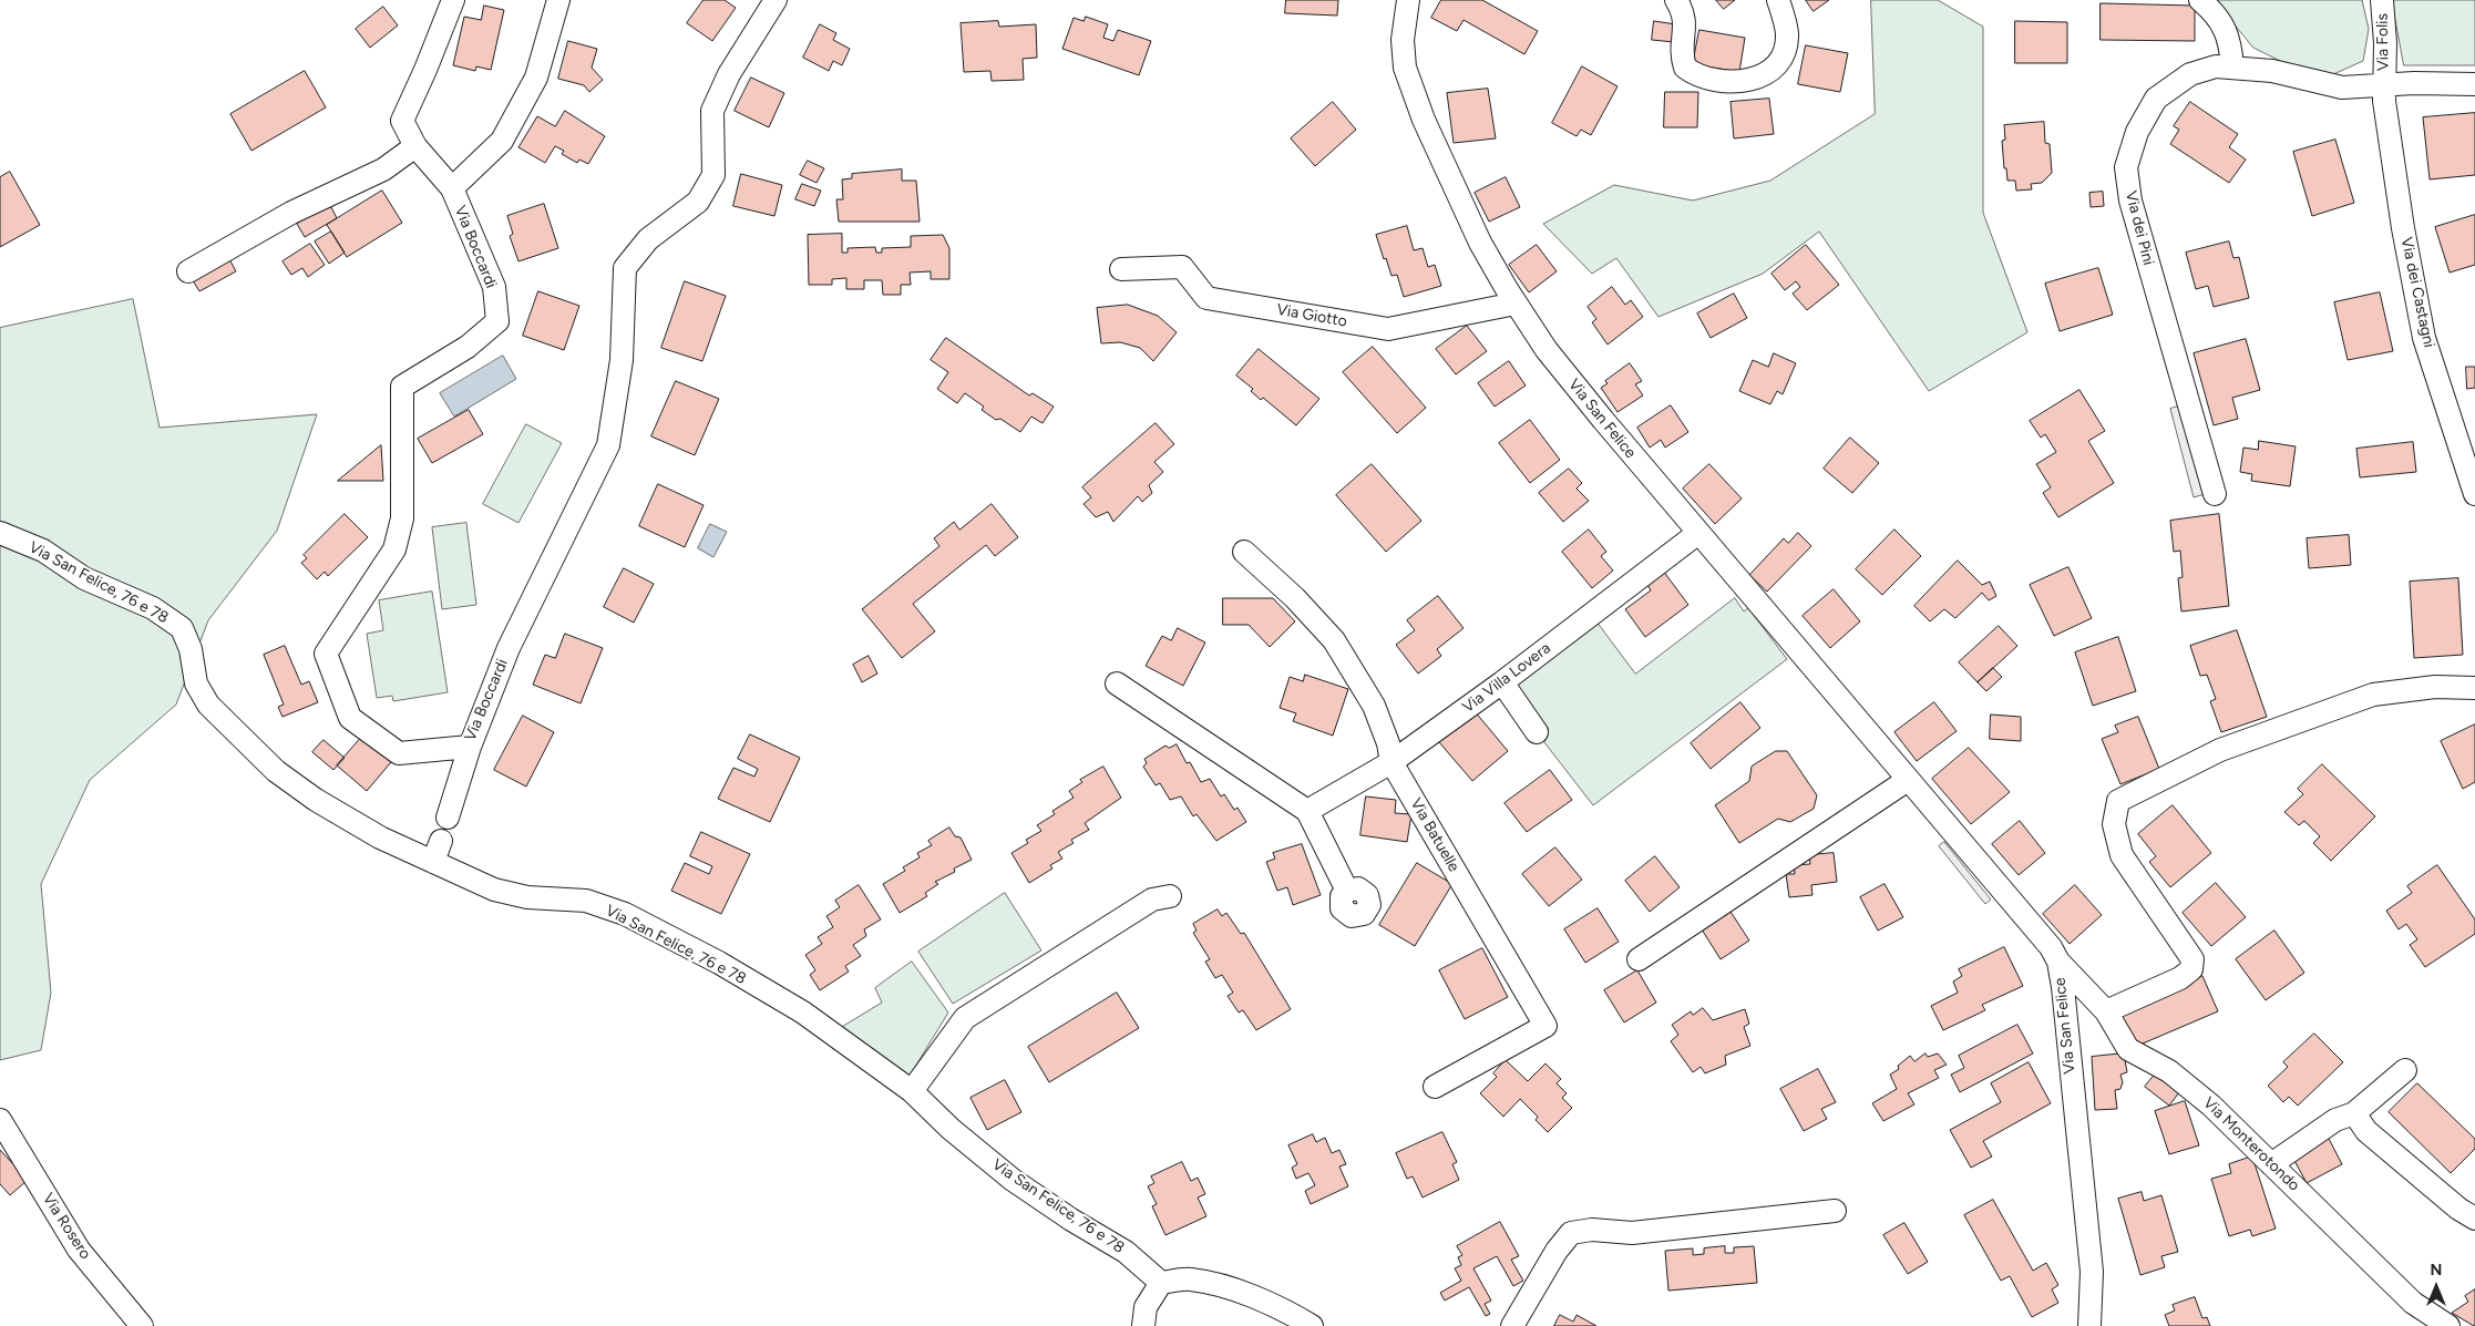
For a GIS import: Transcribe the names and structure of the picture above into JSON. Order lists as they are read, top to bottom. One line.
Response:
{"streets":{"street":["Via Folis","Via dei Pini","Via Boccardi","Via dei Castagni","Via Giotto","Via San Felice","Via San Felice, 76 e 78","Via Villa Lovera","Via Batuelle","Via Monterotondo","Via Rosero"]},"crossings":[["Via Folis","Via dei Pini"],["Via Folis","Via dei Castagni"],["Via dei Pini","Via dei Castagni"],["Via Giotto","Via San Felice"],["Via San Felice","Via Villa Lovera"],["Via San Felice","Via Monterotondo"],["Via Villa Lovera","Via Batuelle"]],"north":"top"}
